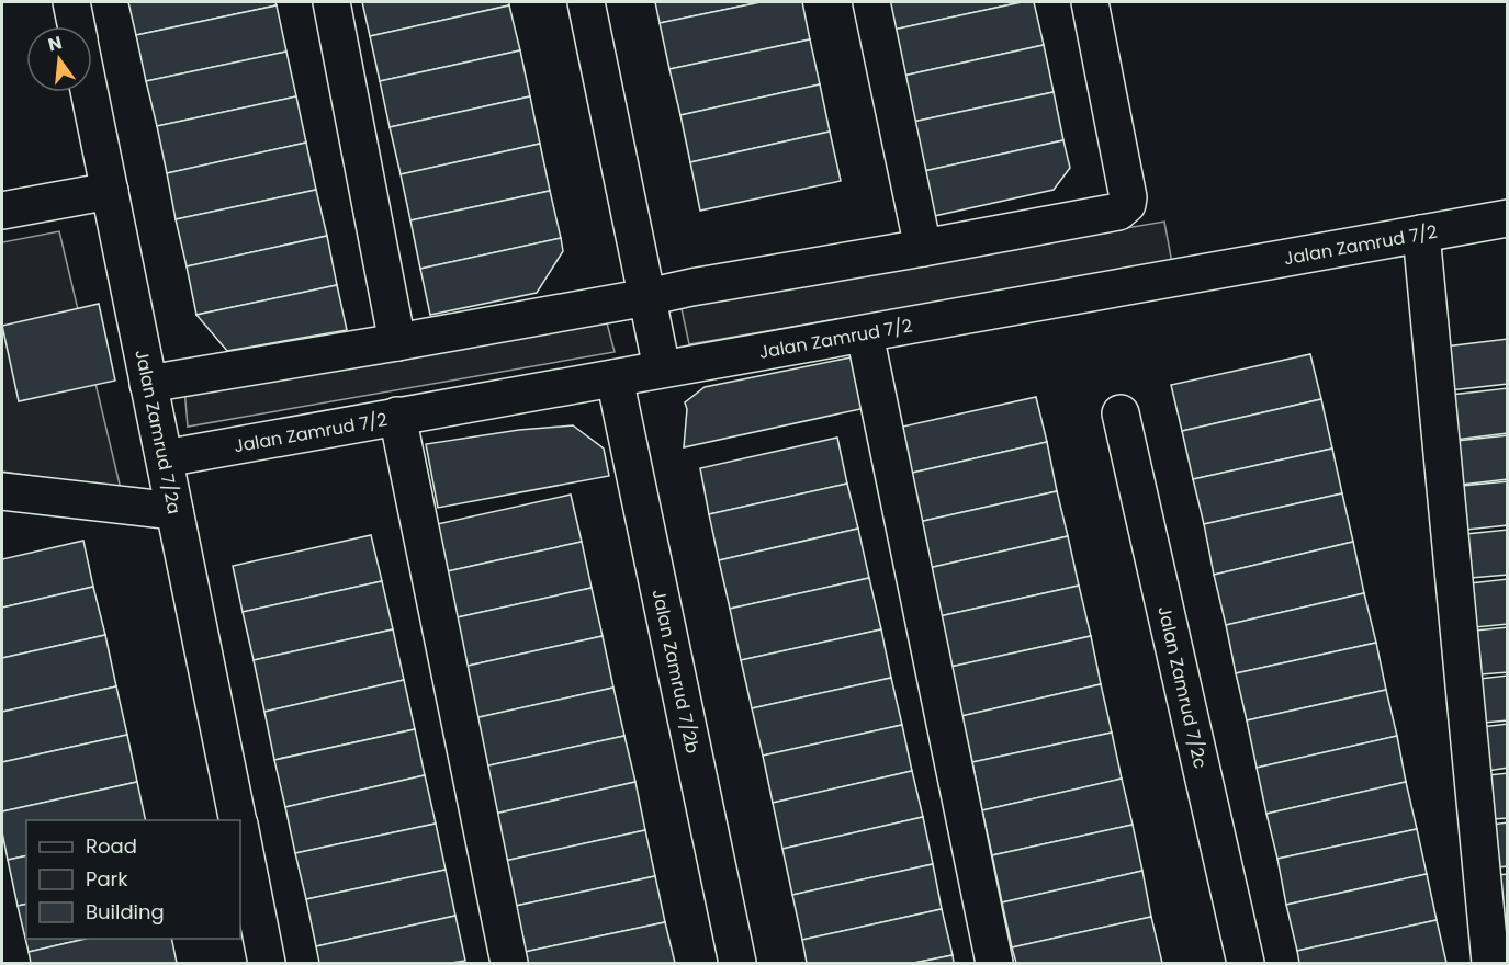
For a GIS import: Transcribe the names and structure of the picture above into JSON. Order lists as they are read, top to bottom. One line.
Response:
{"streets":{"street":["Jalan Zamrud 7/2","Jalan Zamrud 7/2a","Jalan Zamrud 7/2b","Jalan Zamrud 7/2c"]},"crossings":[["Jalan Zamrud 7/2","Jalan Zamrud 7/2a"],["Jalan Zamrud 7/2","Jalan Zamrud 7/2b"]],"legend":["Road","Park","Building"],"north":"top"}
